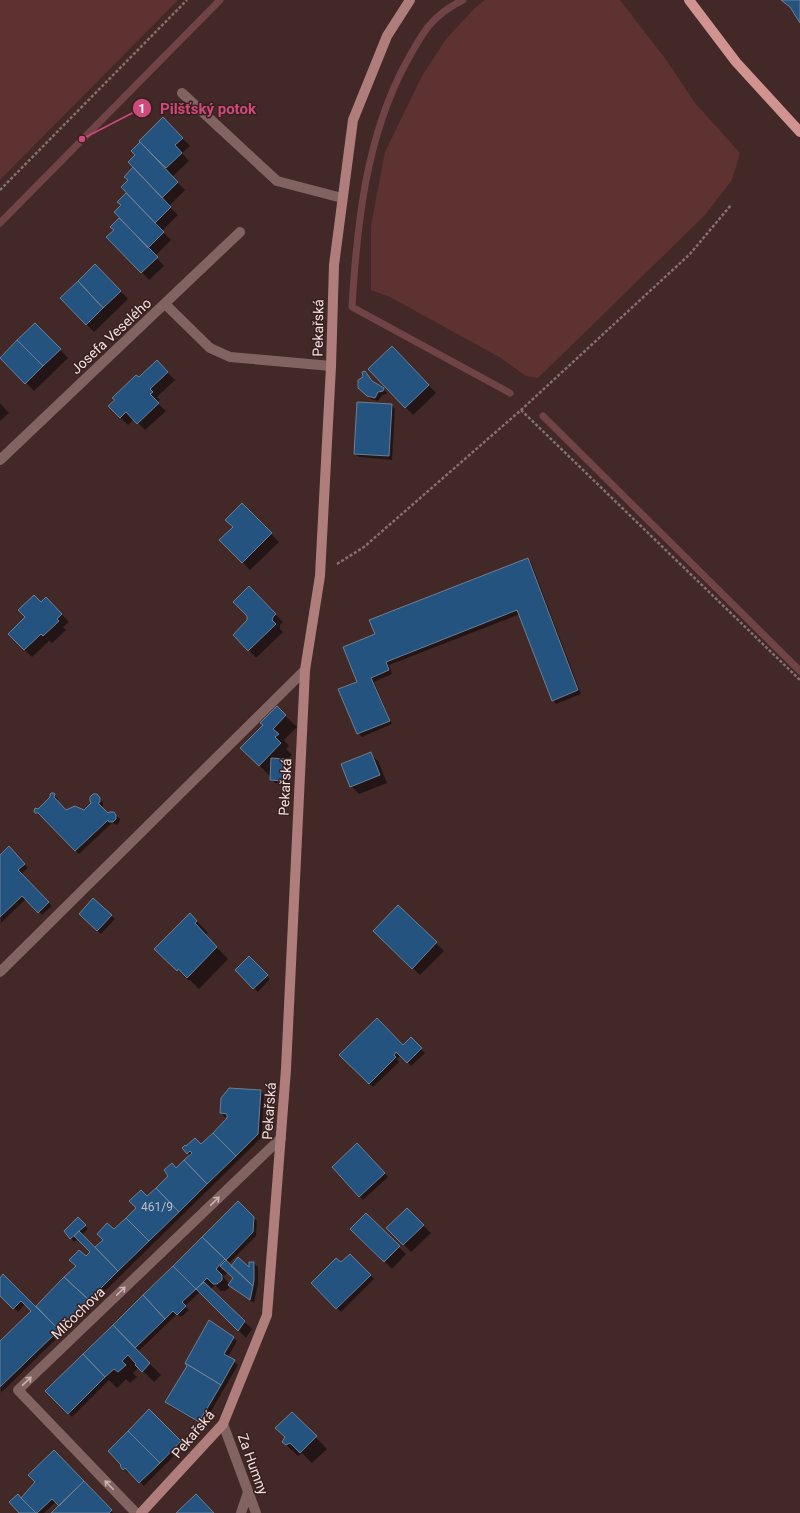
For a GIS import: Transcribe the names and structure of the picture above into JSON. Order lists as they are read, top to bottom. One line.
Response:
{"streets":{"street":["Pekařská","Josefa Veselého","Mlčochova","Za Humny"]},"crossings":[["Pekařská","Mlčochova"],["Pekařská","Za Humny"]],"places":["Pilšťský potok"],"house_numbers":["461/9"]}
